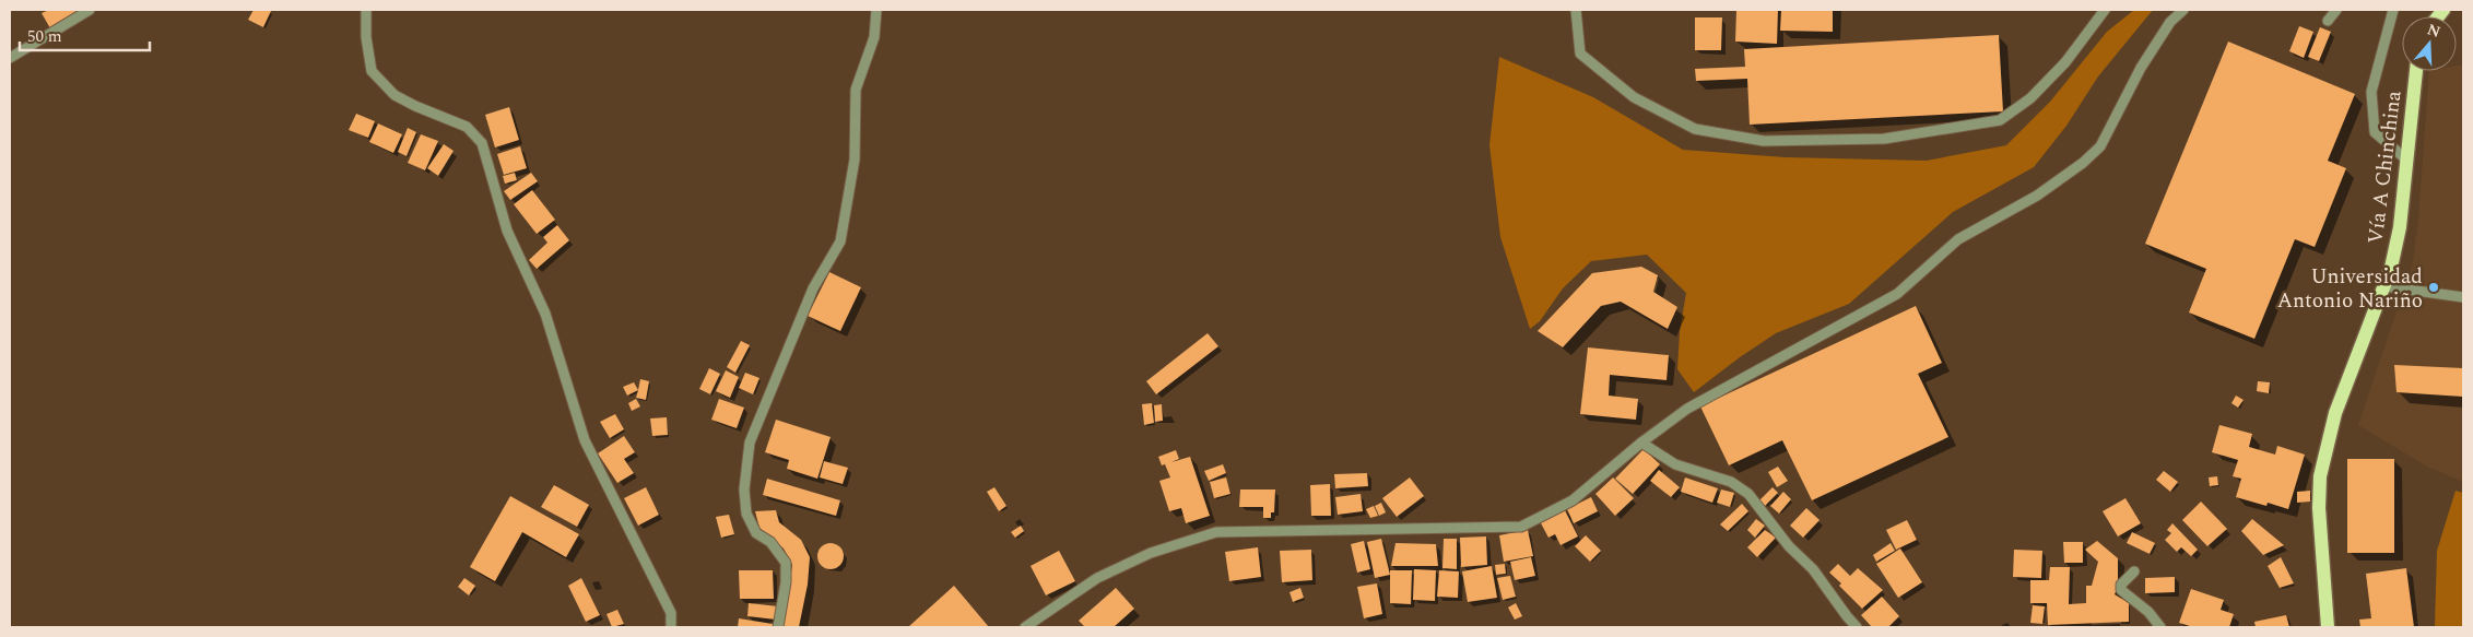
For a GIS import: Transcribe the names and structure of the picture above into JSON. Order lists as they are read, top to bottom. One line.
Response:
{"streets":{"main road":["Vía A Chinchina"]},"places":["Universidad Antonio Nariño"],"scale_bar":"50 m","north":"top"}
